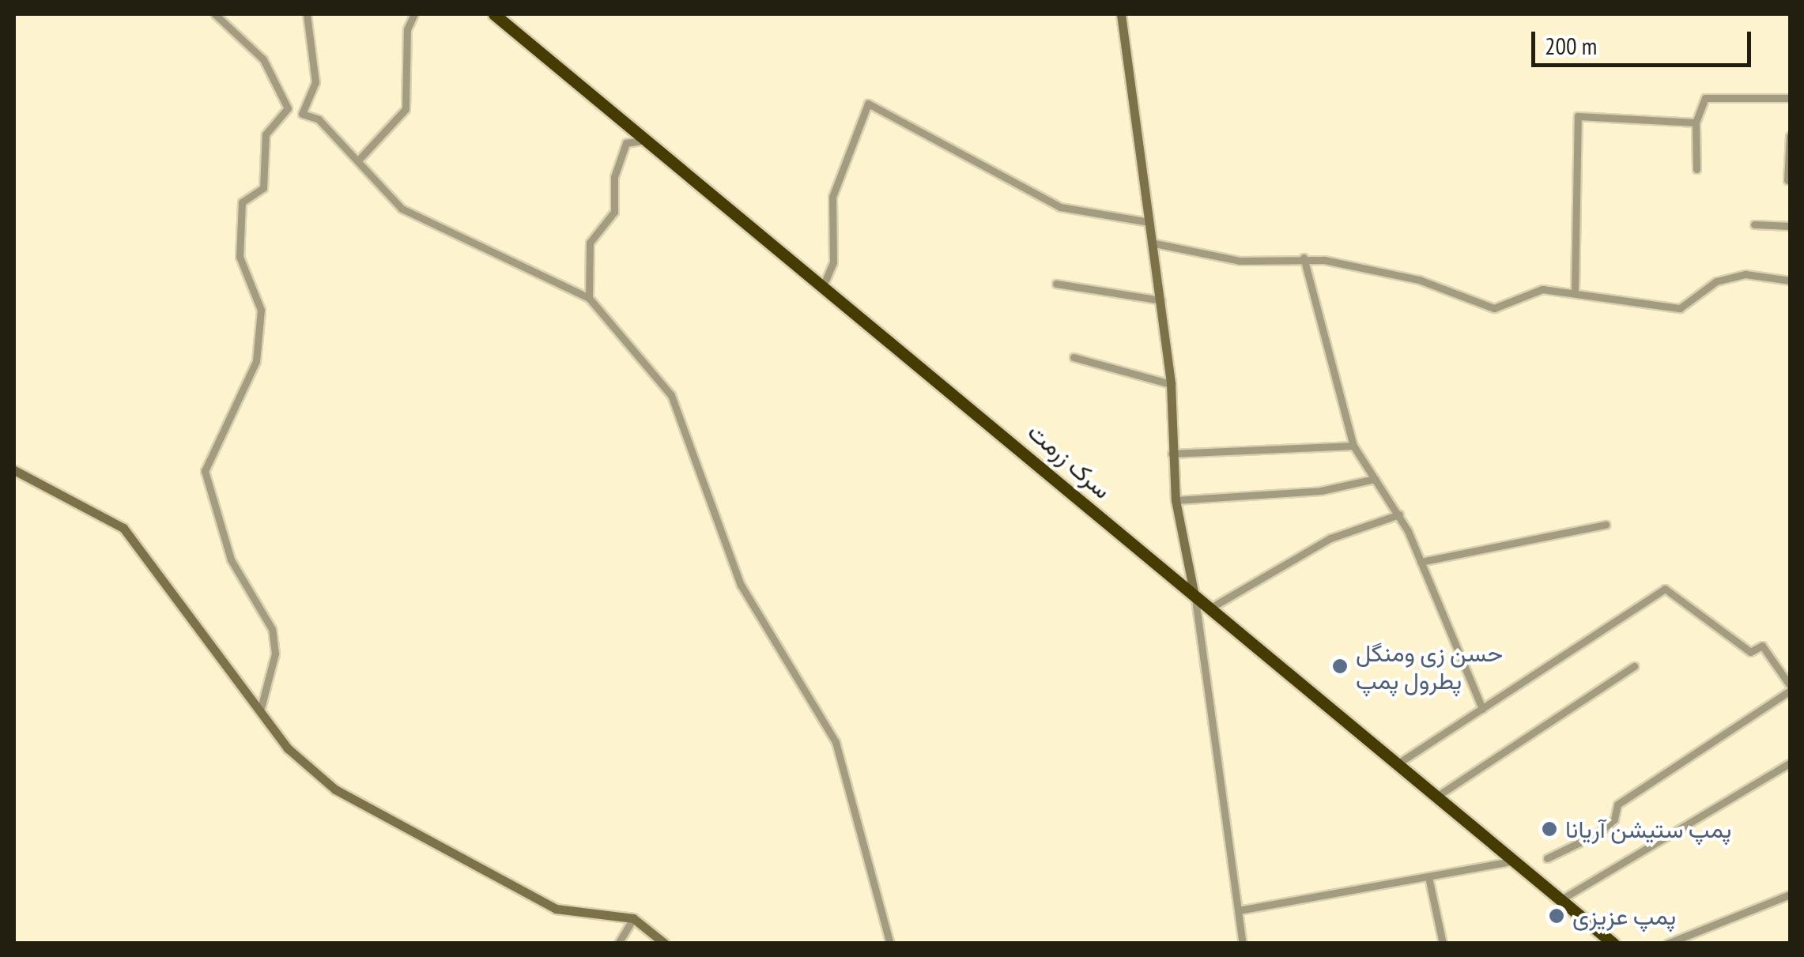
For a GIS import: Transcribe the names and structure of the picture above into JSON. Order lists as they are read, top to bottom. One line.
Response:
{"streets":{"highway":["سرک زرمت"]},"places":["حسن زی ومنگل پطرول پمپ","پمپ ستیشن آریانا","پمپ عزیزی"],"scale_bar":"200 m"}
